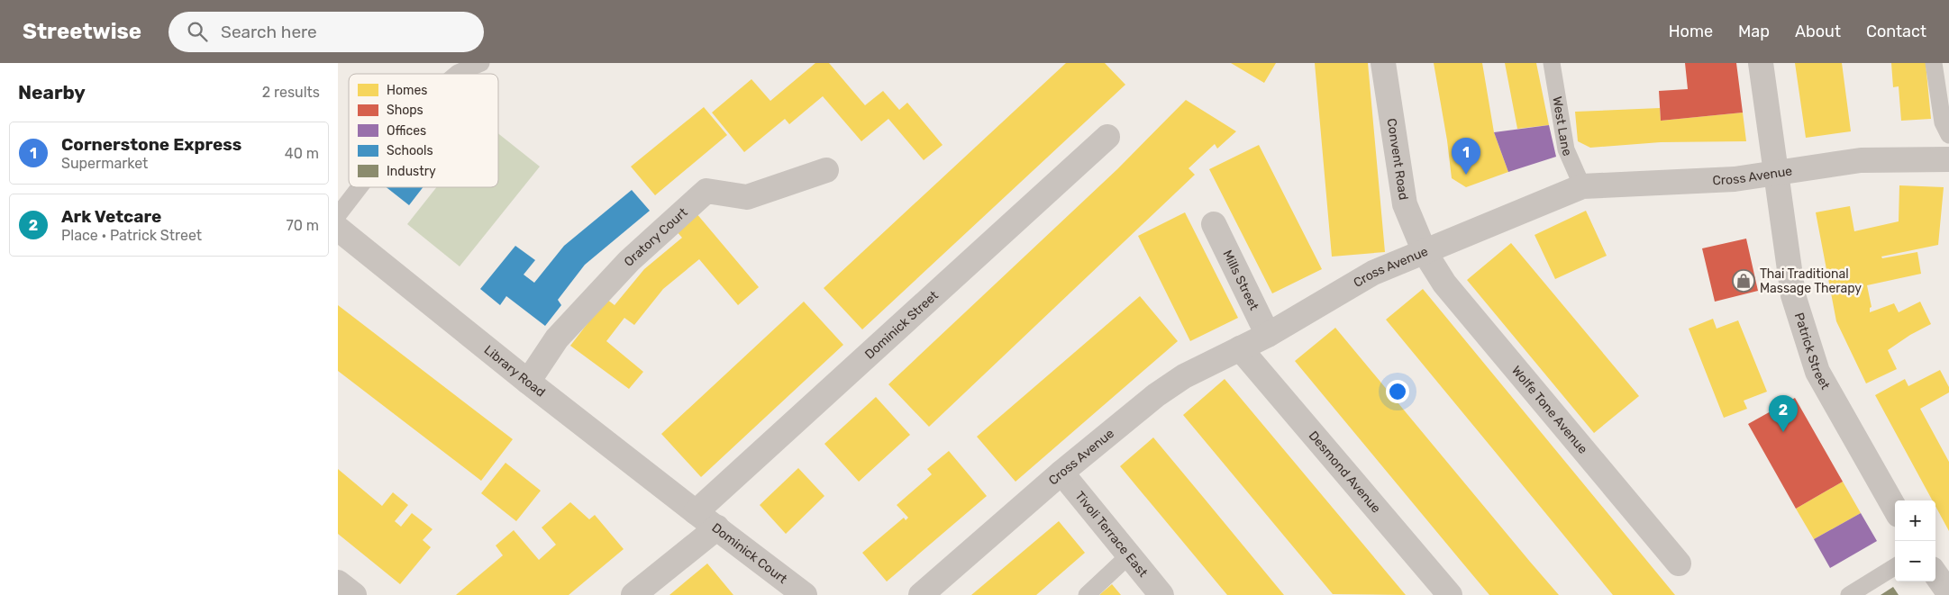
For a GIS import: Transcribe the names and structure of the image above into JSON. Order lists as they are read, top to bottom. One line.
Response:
{"streets":{"street":["Convent Road","Cross Avenue","Oratory Court","Mills Street","Dominick Street","Patrick Street","Library Road","Wolfe Tone Avenue","Desmond Avenue","Tivoli Terrace East","Dominick Court"],"lane":["West Lane"]},"crossings":[["West Lane","Cross Avenue"],["Convent Road","Cross Avenue"],["Convent Road","Wolfe Tone Avenue"],["Cross Avenue","Mills Street"],["Cross Avenue","Patrick Street"],["Cross Avenue","Wolfe Tone Avenue"],["Cross Avenue","Desmond Avenue"],["Cross Avenue","Tivoli Terrace East"],["Oratory Court","Library Road"],["Dominick Street","Library Road"],["Dominick Street","Dominick Court"],["Library Road","Dominick Court"]],"places":{"shop":["Thai Traditional Massage Therapy"]},"legend":["Homes","Shops","Offices","Schools","Industry"],"page":{"header":"Streetwise","search":"Search here","nav":["Home","Map","About","Contact"],"heading":["Nearby","2 results"],"list":[{"mark":"1","name":"Cornerstone Express","note":"Supermarket","value":"40 m"},{"mark":"2","name":"Ark Vetcare","note":"Place · Patrick Street","value":"70 m"}],"pins":["1","2"],"map_buttons":["+","−"]}}
